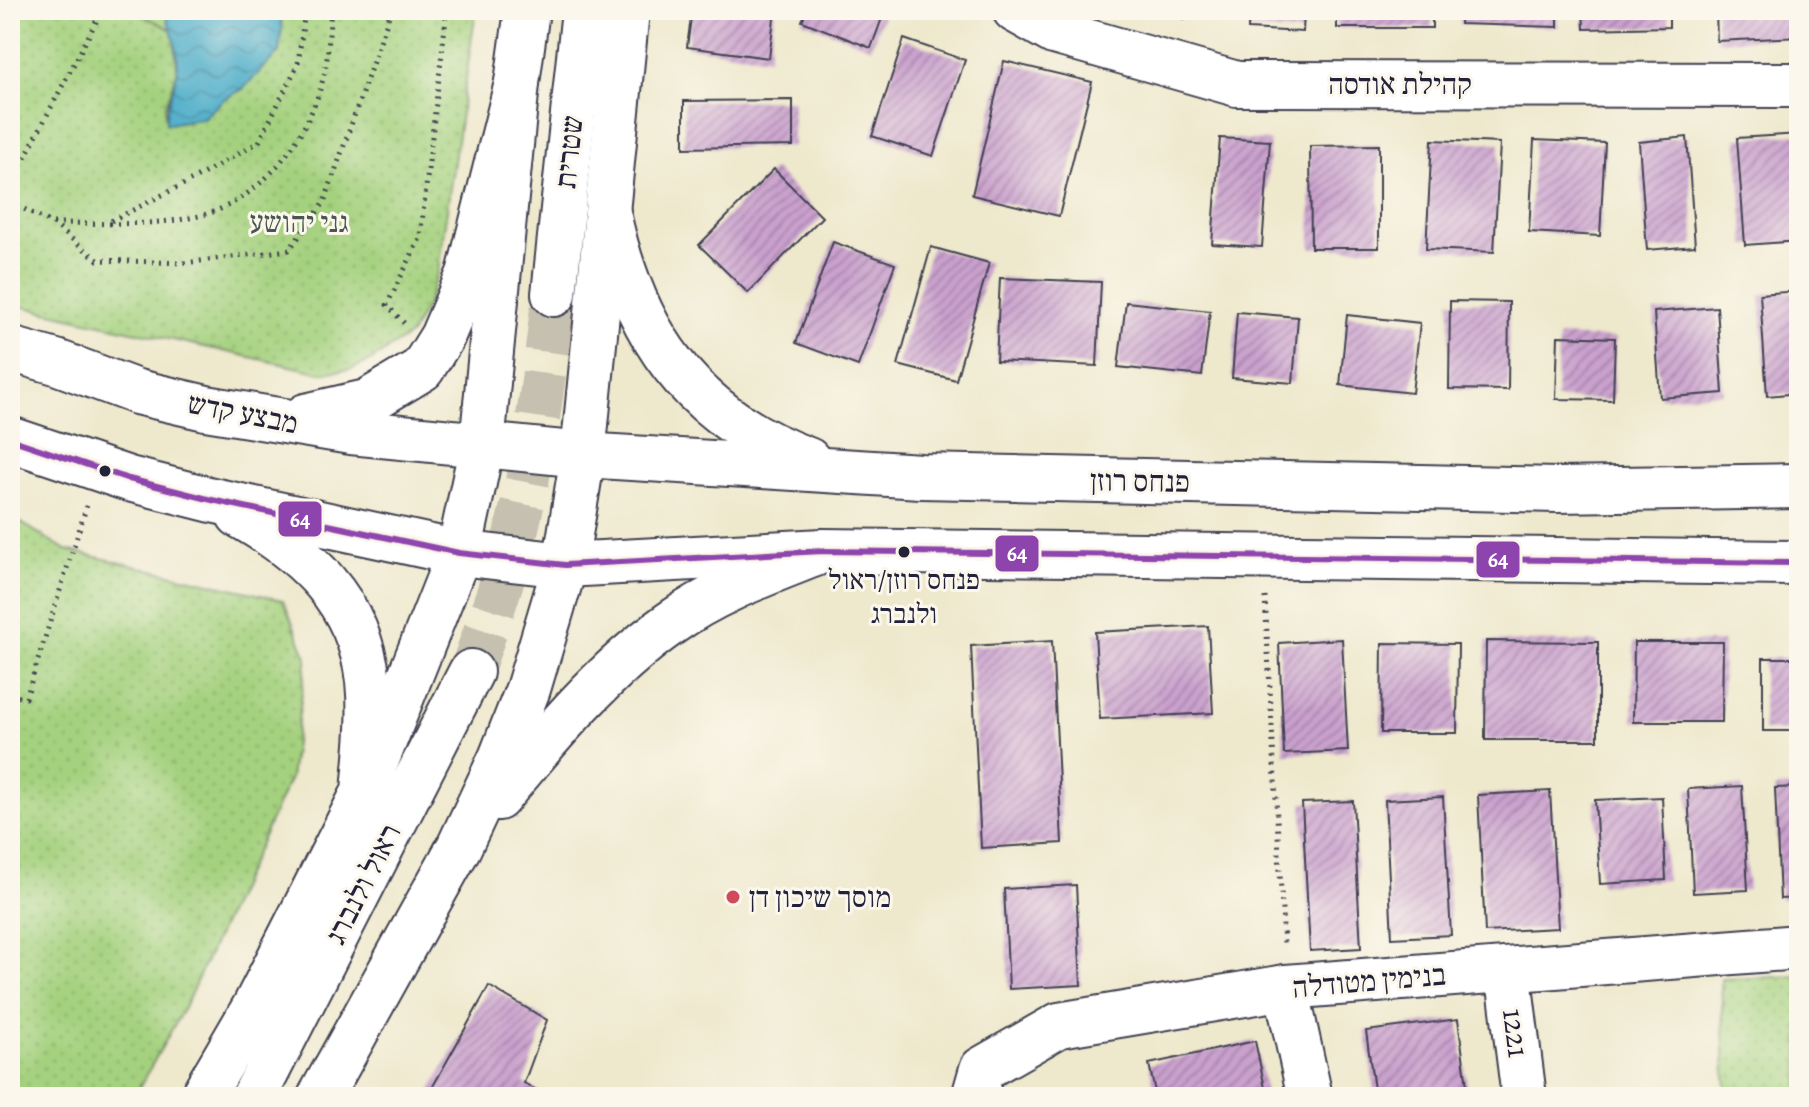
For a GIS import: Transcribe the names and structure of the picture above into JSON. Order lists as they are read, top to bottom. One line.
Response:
{"streets":{"street":["קהילת אודסה","שטרית","מבצע קדש","פנחס רוזן","ראול ולנברג","בנימין מטודלה","1221"]},"crossings":[["מבצע קדש","פנחס רוזן"],["בנימין מטודלה","1221"]],"parks":["גני יהושע"],"places":["פנחס רוזן/ראול ולנברג","מוסך שיכון דן"],"lines":["transit line 64"]}
